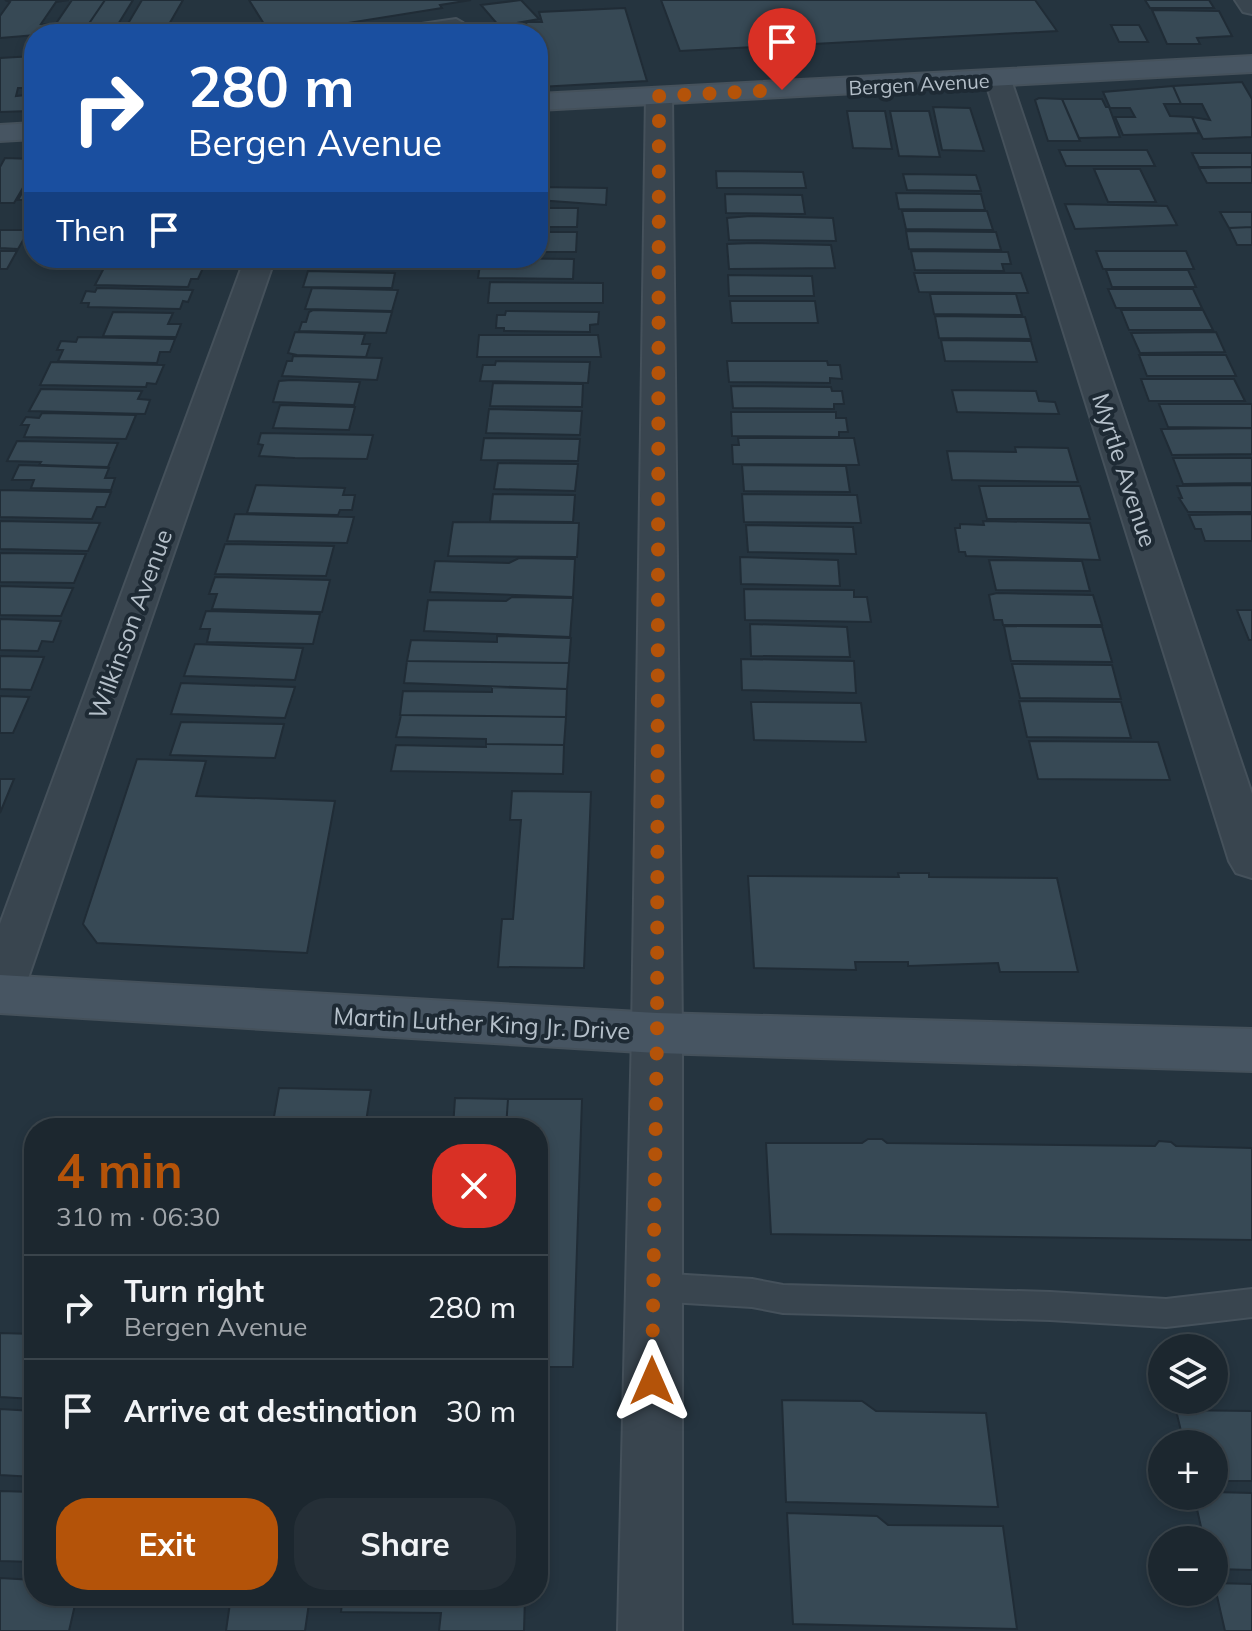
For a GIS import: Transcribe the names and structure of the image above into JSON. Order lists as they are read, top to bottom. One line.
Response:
{"streets":{"street":["Bergen Avenue","Myrtle Avenue","Wilkinson Avenue","Martin Luther King Jr. Drive"]},"crossings":[["Bergen Avenue","Myrtle Avenue"],["Wilkinson Avenue","Martin Luther King Jr. Drive"]],"page":{"turn":["280 m","Bergen Avenue"],"then":"Then","heading":["4 min","310 m · 06:30"],"list":[{"name":"Turn right","note":"Bergen Avenue","value":"280 m"},{"name":"Arrive at destination","value":"30 m"}],"map_buttons":["+","−"],"buttons":["Exit","Share"]}}
